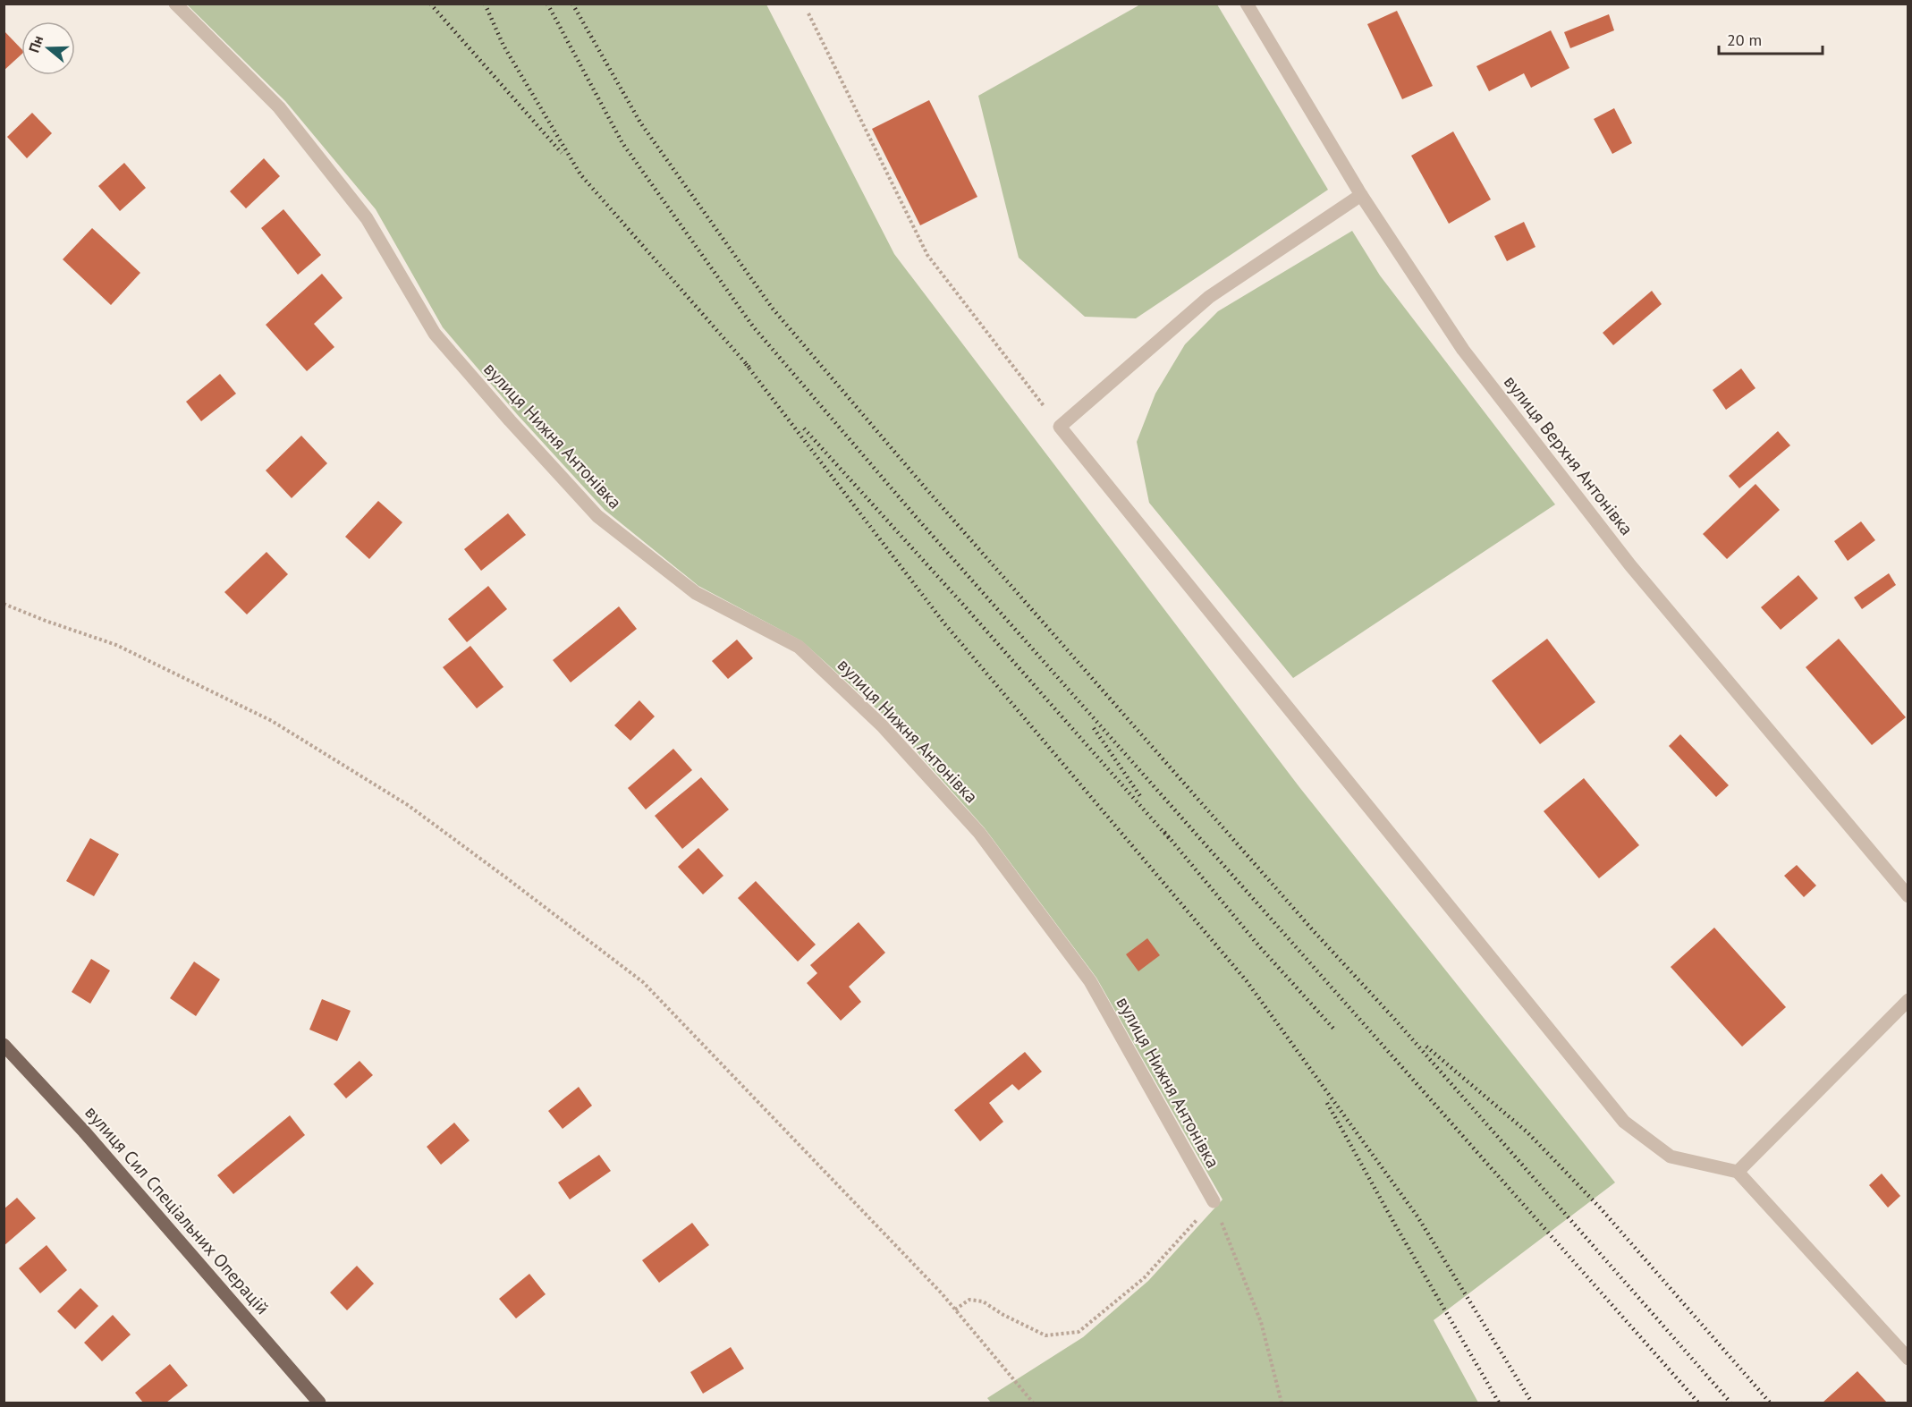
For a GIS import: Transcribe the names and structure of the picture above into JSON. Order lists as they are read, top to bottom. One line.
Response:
{"streets":{"main road":["вулиця Сил Спеціальних Операцій"],"street":["вулиця Нижня Антонівка","вулиця Верхня Антонівка"]},"scale_bar":"20 m","north":"left"}
